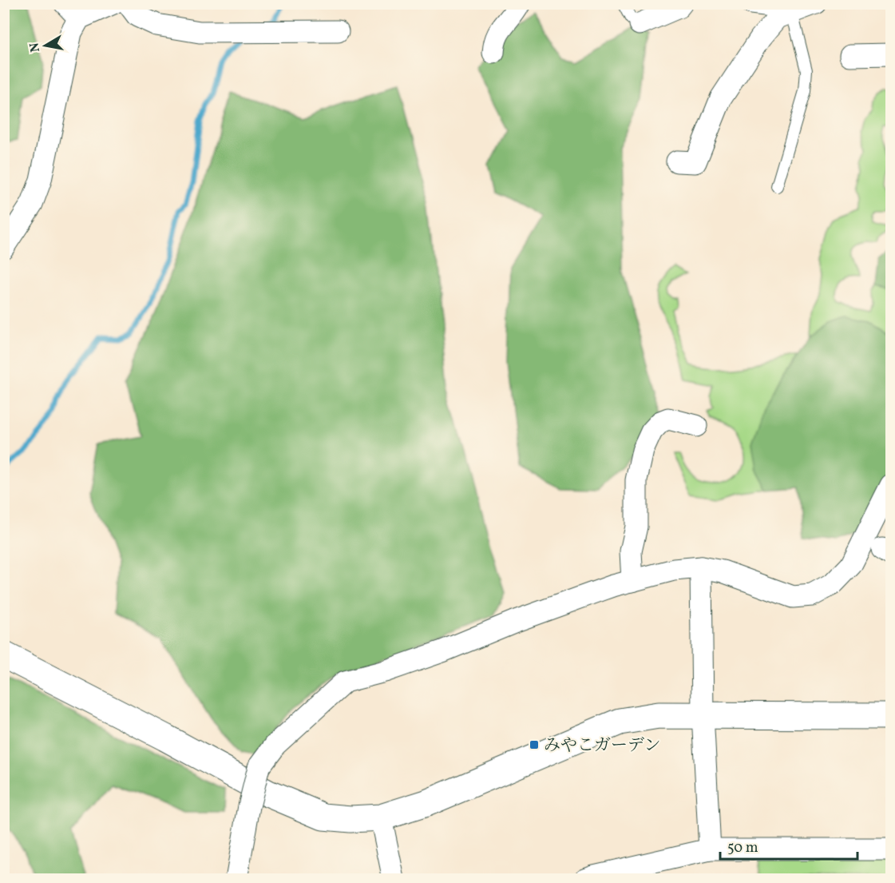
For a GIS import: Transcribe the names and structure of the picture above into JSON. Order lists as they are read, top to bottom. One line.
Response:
{"places":{"transit":["みやこガーデン"]},"scale_bar":"50 m","north":"left"}
